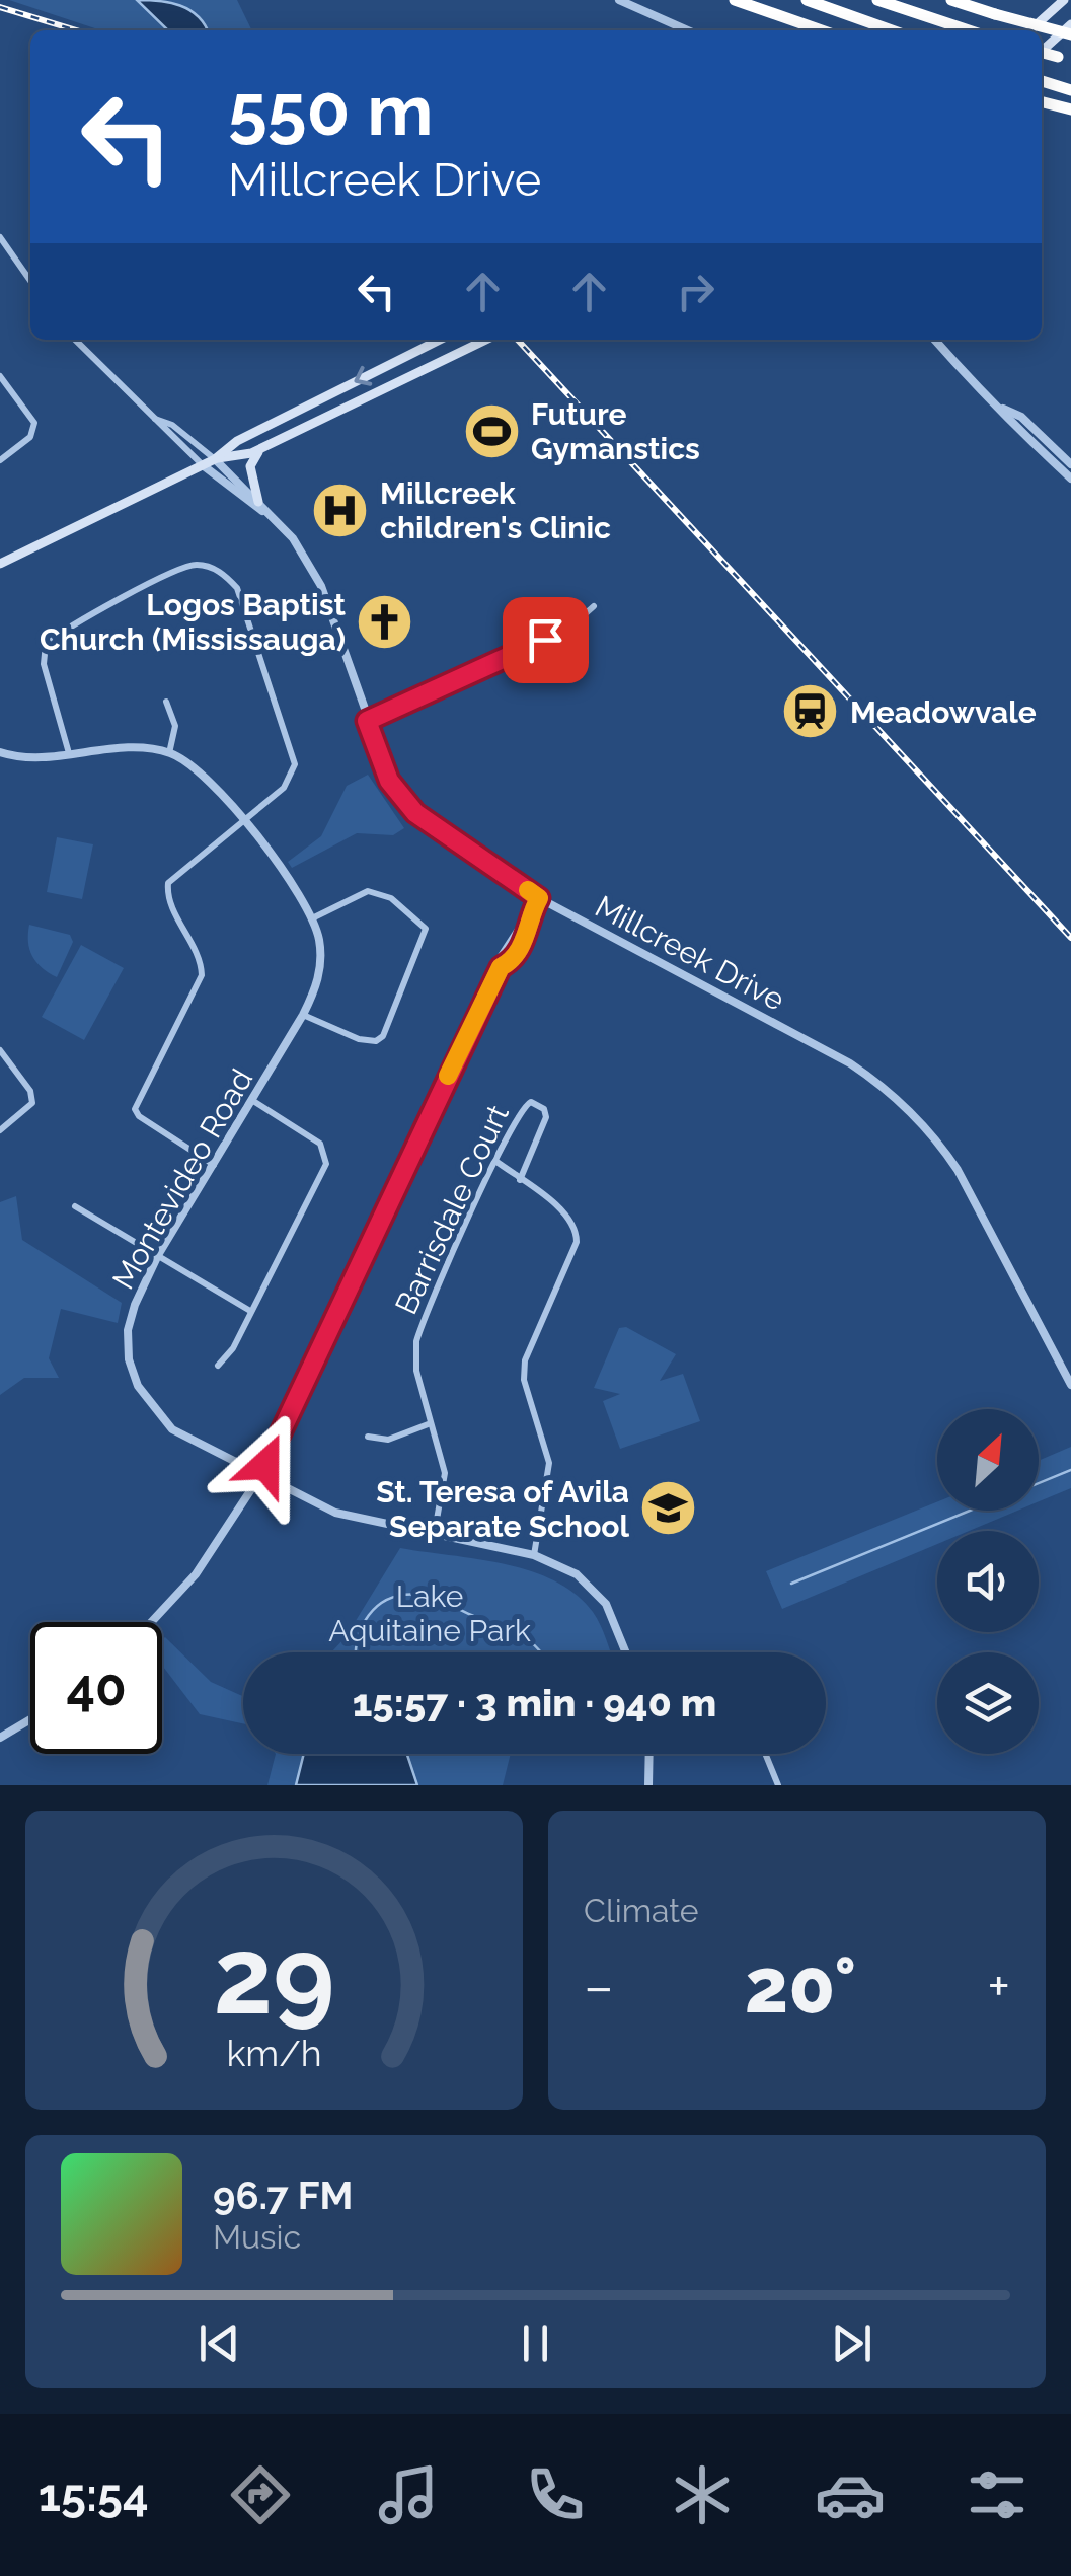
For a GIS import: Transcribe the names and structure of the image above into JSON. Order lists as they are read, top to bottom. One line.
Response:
{"streets":{"street":["Millcreek Drive","Montevideo Road","Barrisdale Court"]},"crossings":[["Montevideo Road","Barrisdale Court"]],"parks":["Lake Aquitaine Park"],"places":{"sports":["Future Gymanstics"],"hospital":["Millcreek children's Clinic"],"church":["Logos Baptist Church (Mississauga)"],"station":["Meadowvale"],"school or university":["St. Teresa of Avila Separate School"]},"north":"top right","page":{"turn":["550 m","Millcreek Drive"],"limit":"40","trip":"15:57 · 3 min · 940 m","tile":"Climate","heat":["−","20°","+"],"song":["96.7 FM","Music"],"tabs":"15:54","gauge":["29","km/h"]}}
